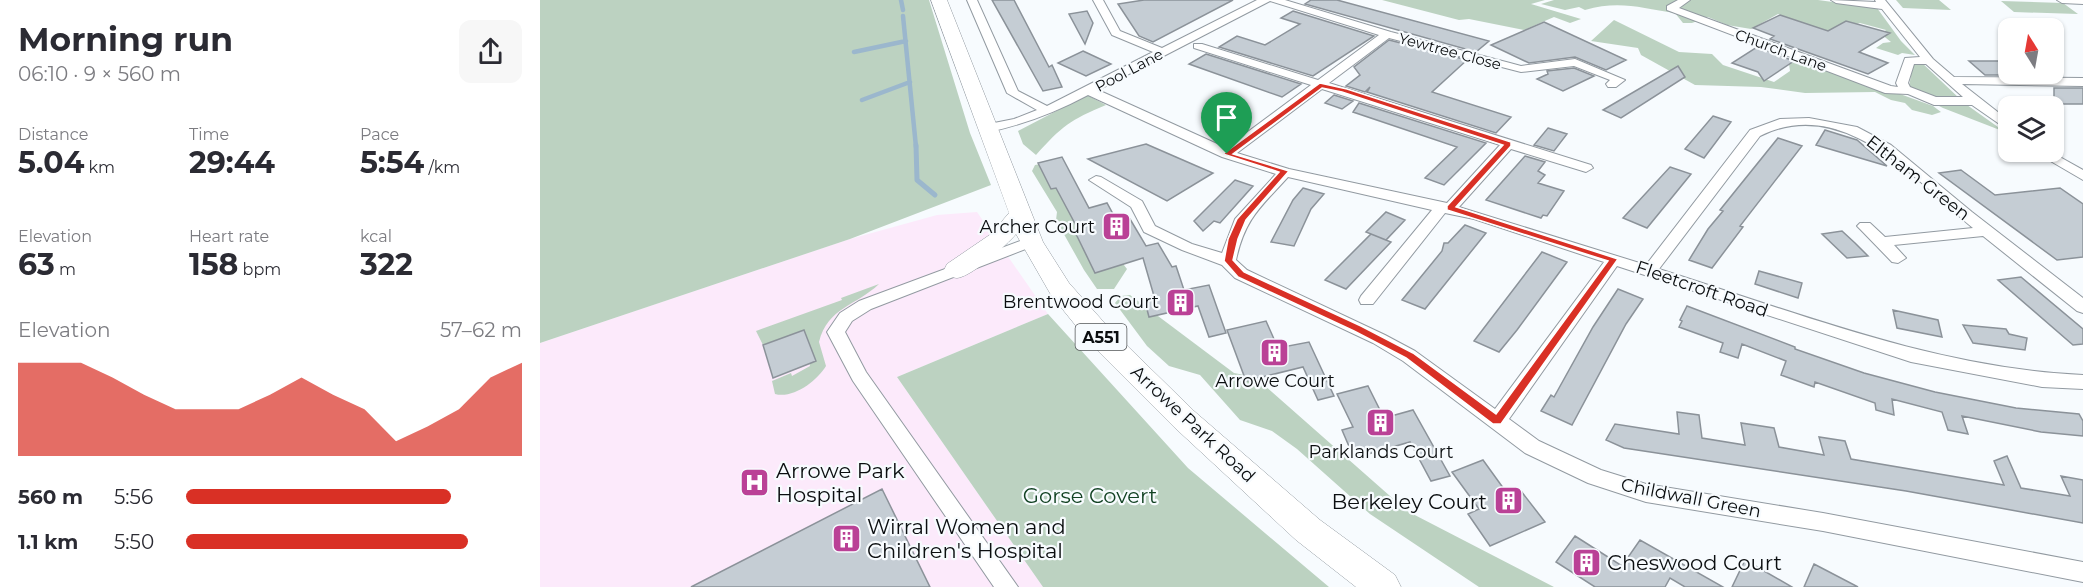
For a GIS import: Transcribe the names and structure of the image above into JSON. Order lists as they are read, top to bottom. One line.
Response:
{"streets":{"main road":["A551","Arrowe Park Road"],"street":["Church Lane","Yewtree Close","Pool Lane","Eltham Green","Fleetcroft Road","Childwall Green"]},"crossings":[["Pool Lane","Fleetcroft Road"],["Pool Lane","Arrowe Park Road"],["Eltham Green","Fleetcroft Road"]],"parks":["Gorse Covert"],"places":{"building":["Archer Court","Brentwood Court","Arrowe Court","Parklands Court","Berkeley Court","Wirral Women and Children's Hospital","Cheswood Court"],"hospital":["Arrowe Park Hospital"]},"north":"top","page":{"heading":["Morning run","06:10 · 9 × 560 m"],"stats":[["Distance","5.04 km"],["Time","29:44"],["Pace","5:54 /km"],["Elevation","63 m"],["Heart rate","158 bpm"],["kcal","322"]],"chart":["Elevation","57–62 m"],"list":[{"name":"560 m","note":"5:56"},{"name":"1.1 km","note":"5:50"}]}}
